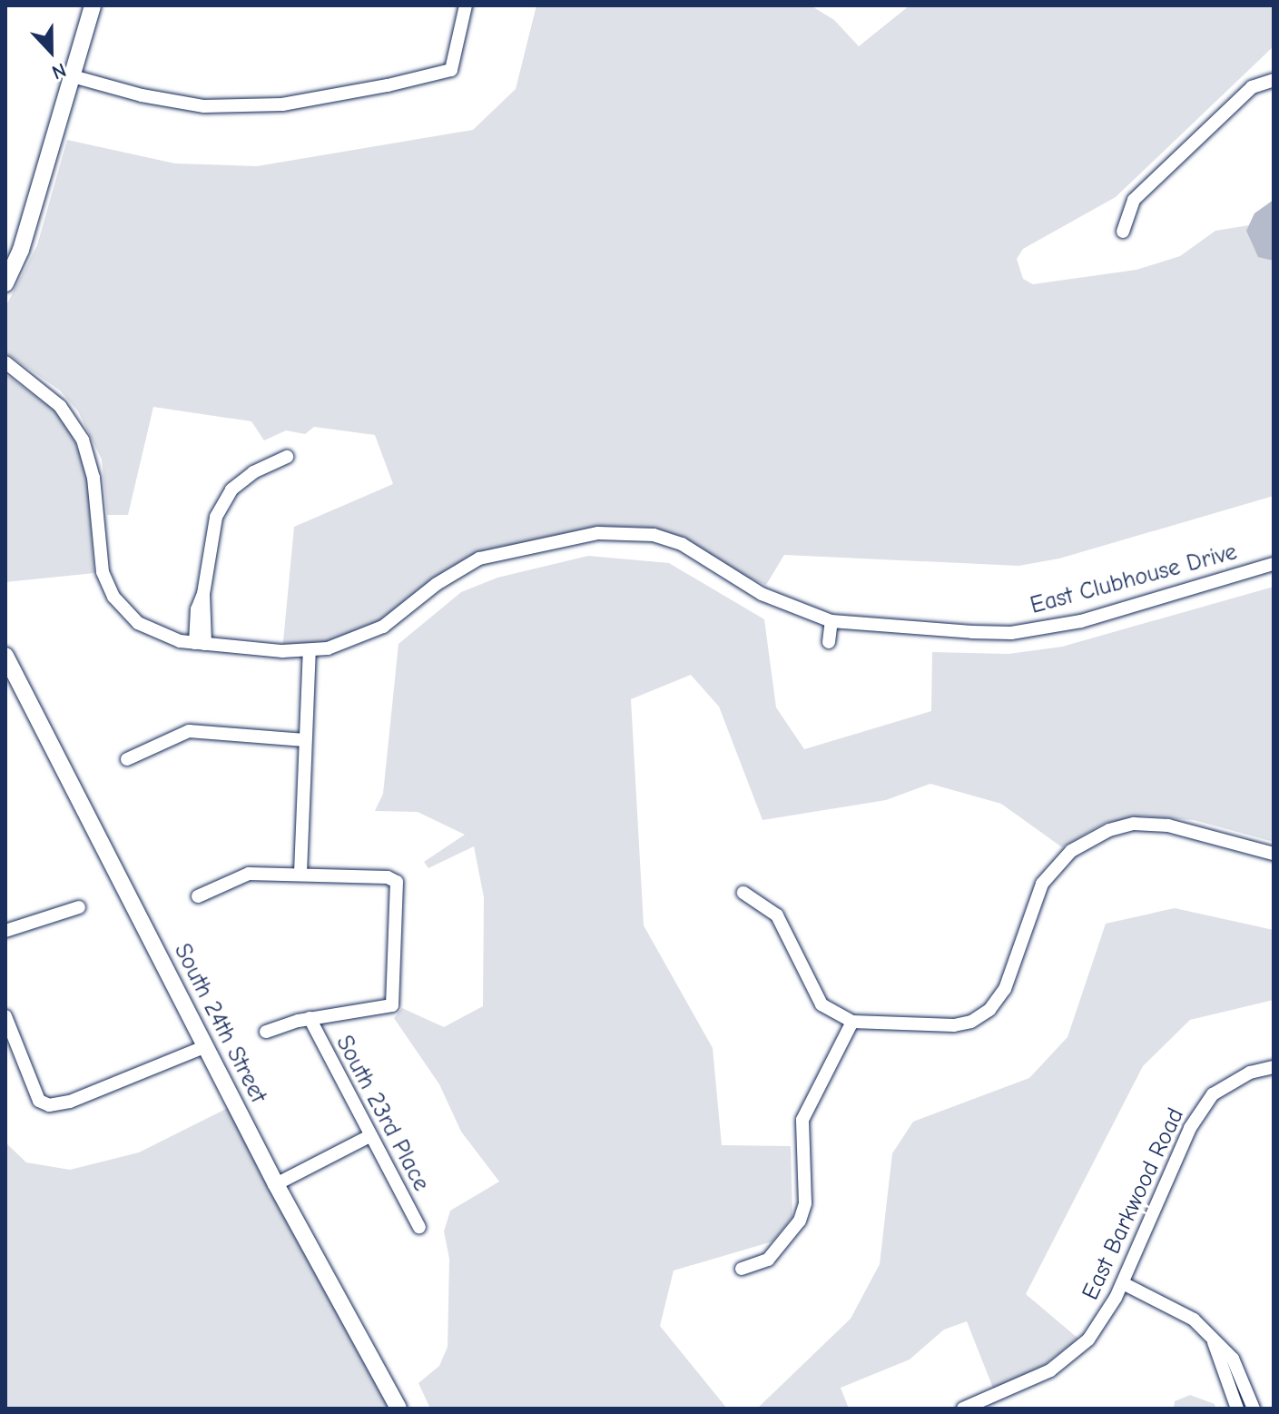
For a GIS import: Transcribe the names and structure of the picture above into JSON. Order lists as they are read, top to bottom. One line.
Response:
{"streets":{"street":["East Clubhouse Drive","South 24th Street","South 23rd Place","East Barkwood Road"]},"north":"bottom"}
